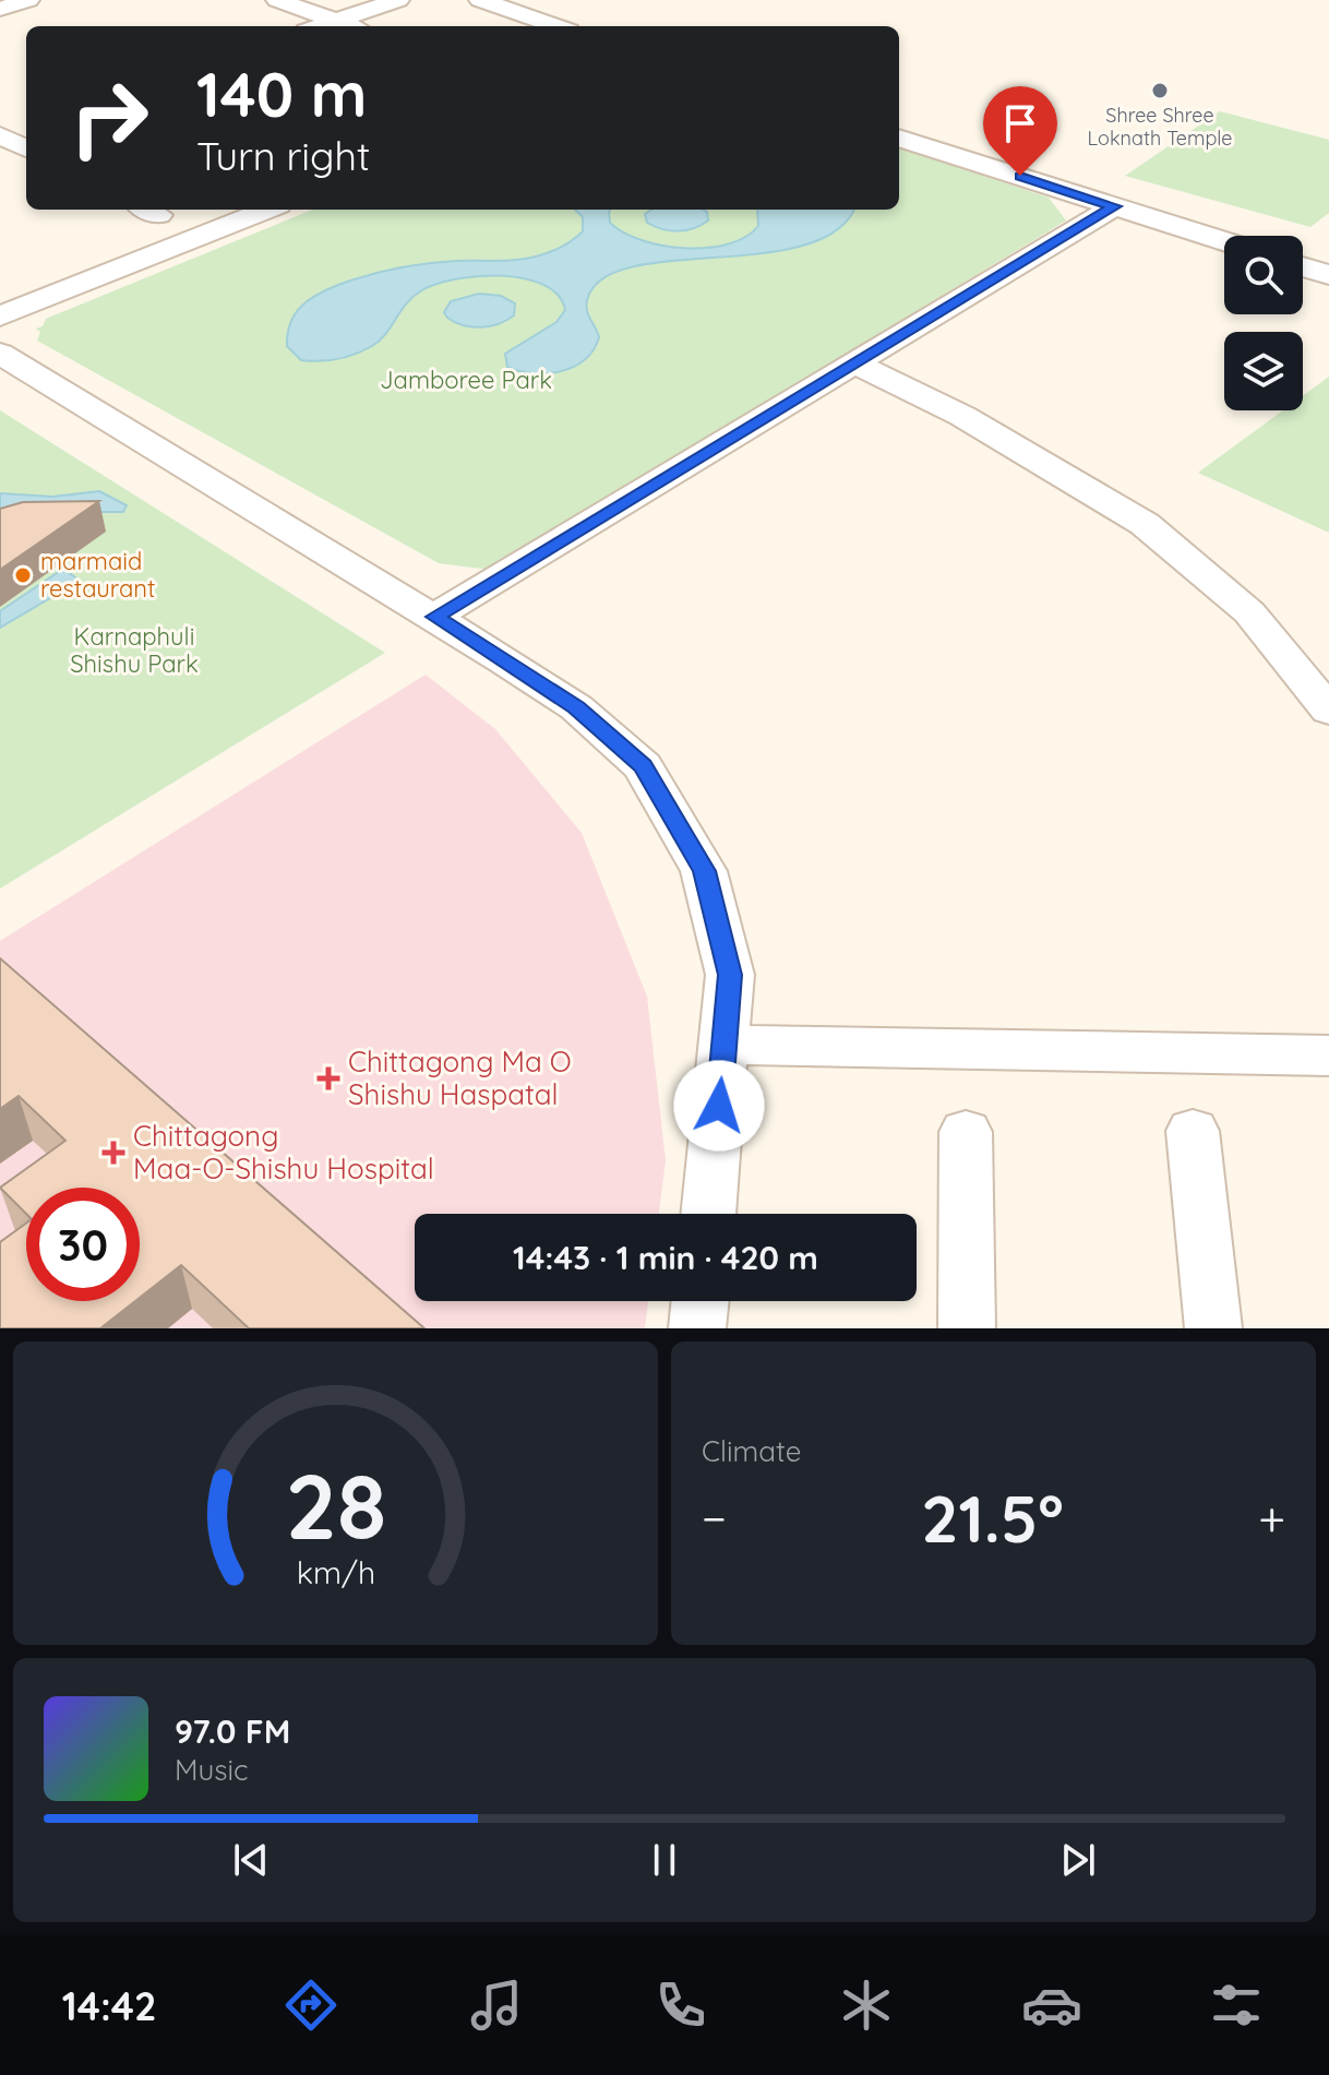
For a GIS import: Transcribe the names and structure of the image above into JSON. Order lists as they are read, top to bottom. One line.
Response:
{"parks":["Jamboree Park","Karnaphuli Shishu Park"],"places":{"other":["Shree Shree Loknath Temple","marmaid restaurant"],"health":["Chittagong Ma O Shishu Haspatal","Chittagong Maa-O-Shishu Hospital"]},"page":{"turn":["140 m","Turn right"],"limit":"30","trip":"14:43 · 1 min · 420 m","tile":"Climate","heat":["−","21.5°","+"],"song":["97.0 FM","Music"],"tabs":"14:42","gauge":["28","km/h"]}}
